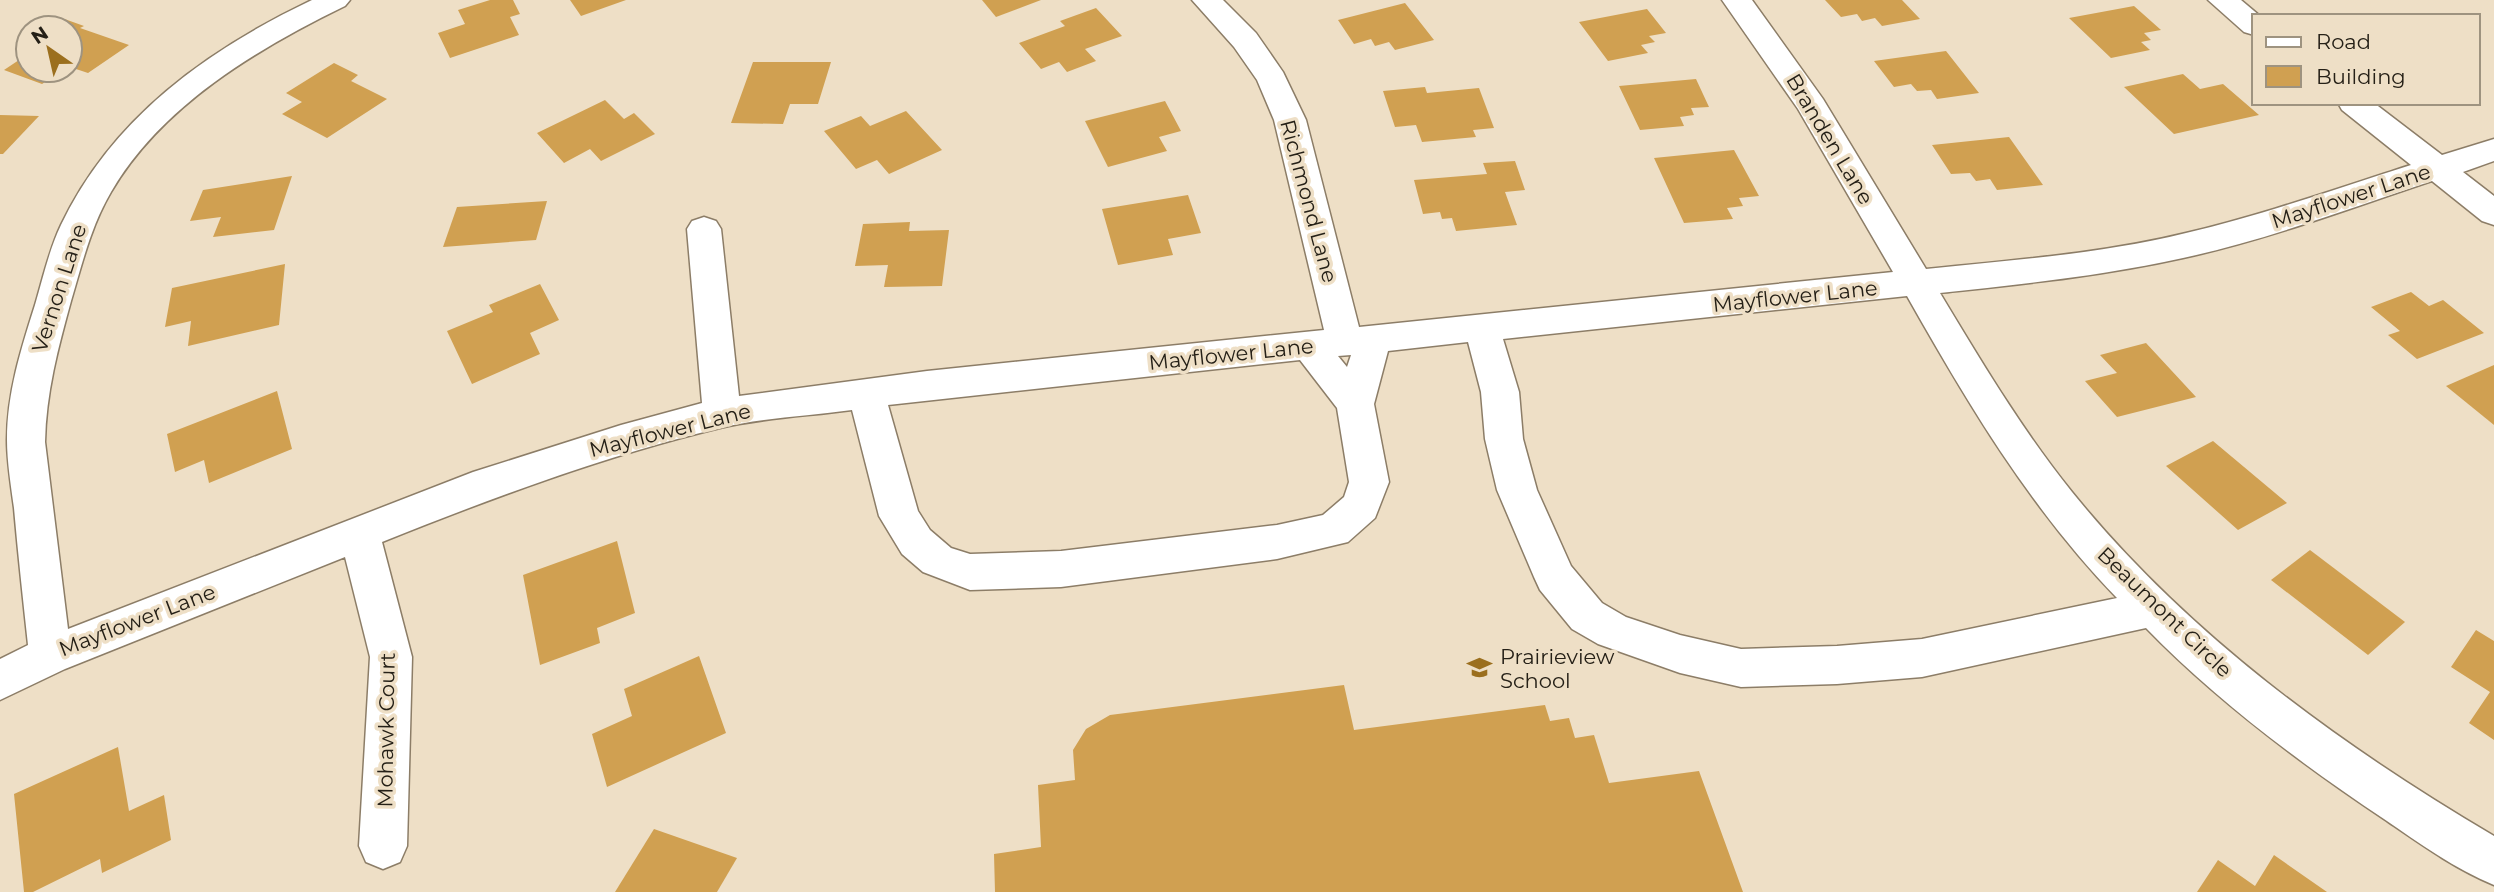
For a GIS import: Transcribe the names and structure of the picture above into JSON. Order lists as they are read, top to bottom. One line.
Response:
{"streets":{"street":["Branden Lane","Mayflower Lane","Richmond Lane","Vernon Lane","Beaumont Circle","Mohawk Court"]},"crossings":[["Branden Lane","Mayflower Lane"],["Branden Lane","Beaumont Circle"],["Mayflower Lane","Richmond Lane"],["Mayflower Lane","Vernon Lane"],["Mayflower Lane","Beaumont Circle"],["Mayflower Lane","Mohawk Court"]],"places":{"school or university":["Prairieview School"]},"legend":["Road","Building"],"north":"top left"}
